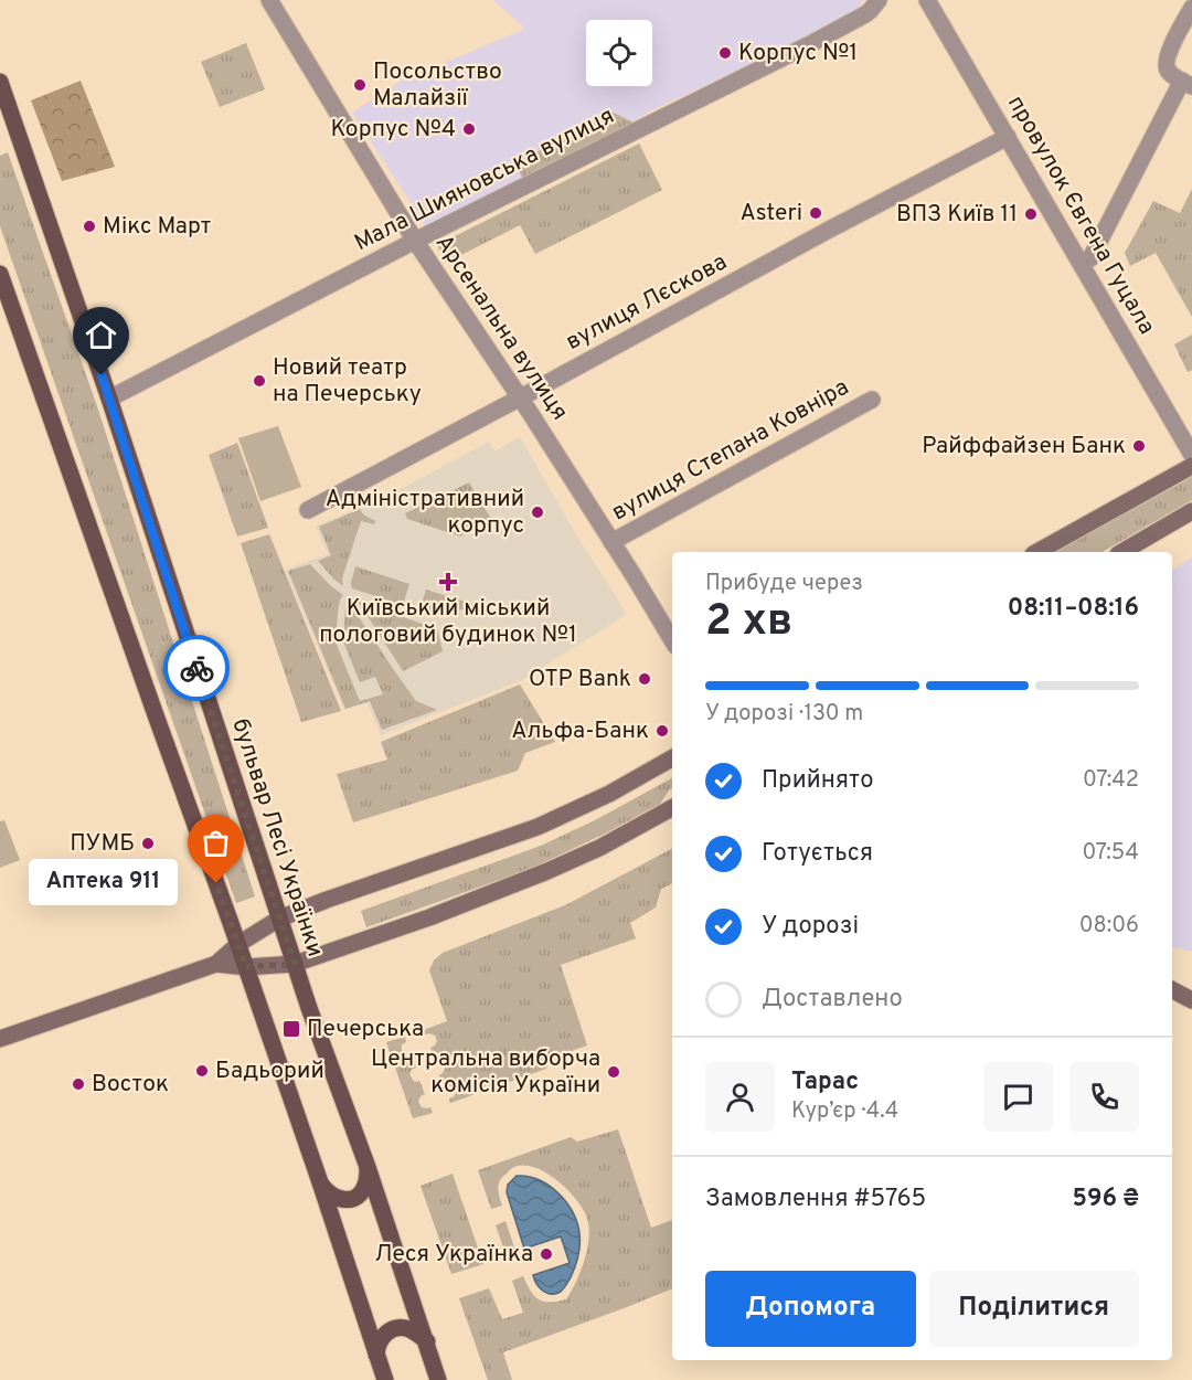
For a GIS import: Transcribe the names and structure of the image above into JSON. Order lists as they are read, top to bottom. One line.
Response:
{"streets":{"main road":["бульвар Лесі Українки"],"street":["Мала Шияновська вулиця","провулок Євгена Гуцала","вулиця Лєскова","Арсенальна вулиця","вулиця Степана Ковніра"]},"crossings":[["Мала Шияновська вулиця","Арсенальна вулиця"],["Мала Шияновська вулиця","бульвар Лесі Українки"],["провулок Євгена Гуцала","вулиця Лєскова"],["вулиця Лєскова","Арсенальна вулиця"],["Арсенальна вулиця","вулиця Степана Ковніра"]],"places":{"other":["Корпус №1","Посольство Малайзії","Корпус №4","Asteri","ВПЗ Київ 11","Мікс Март","Новий театр на Печерську","Райффайзен Банк","Адміністративний корпус","OTP Bank","Альфа-Банк","ПУМБ","Аптека 911","Бадьорий","Центральна виборча комісія України","Восток","Леся Українка"],"health":["Київський міський пологовий будинок №1"],"transit":["Печерська"]},"page":{"heading":["2 хв","Прибуде через","08:11–08:16"],"panel":["Тарас","Кур’єр · 4.4","Замовлення #5765","596 ₴"],"bar":"У дорозі · 130 m","list":[["Прийнято","07:42"],["Готується","07:54"],["У дорозі","08:06"],"Доставлено"],"bubble":"Аптека 911","buttons":["Допомога","Поділитися"]}}
